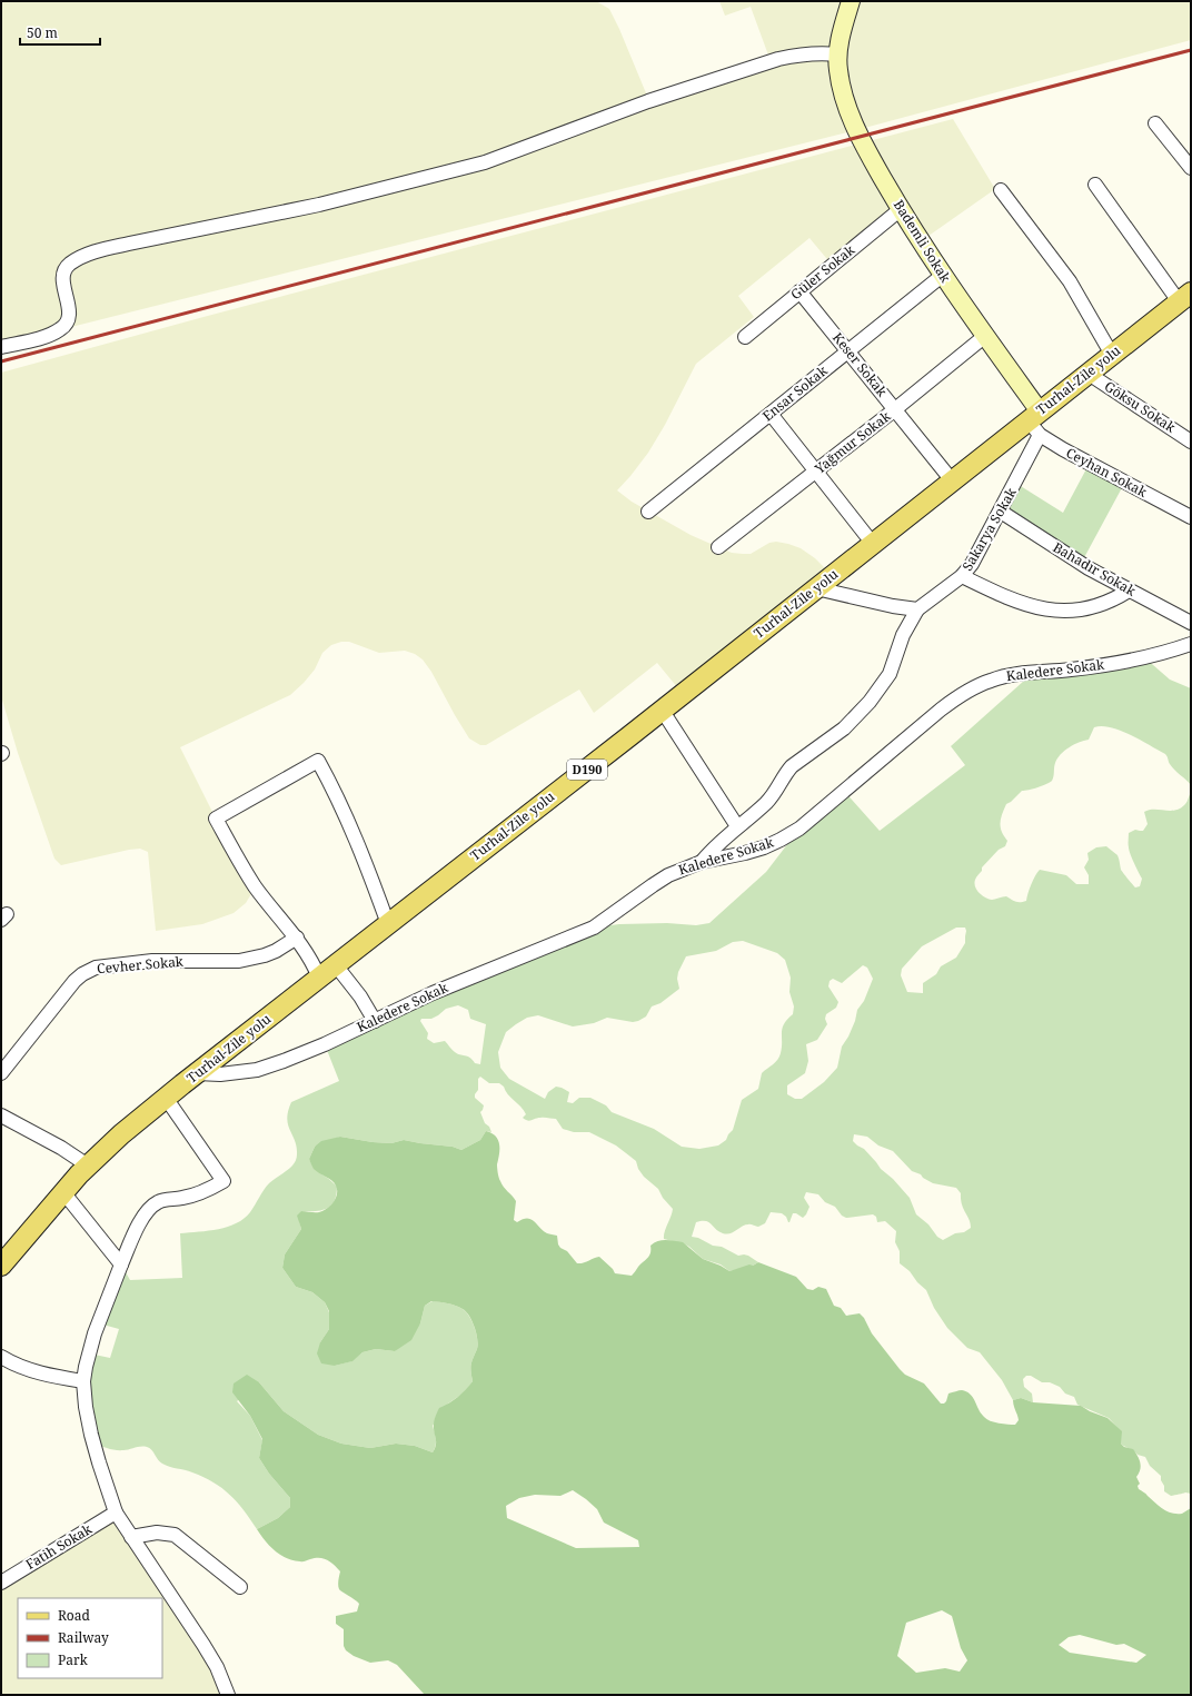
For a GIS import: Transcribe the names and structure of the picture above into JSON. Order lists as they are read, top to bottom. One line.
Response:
{"streets":{"main road":["Turhal-Zile yolu","D190"],"street":["Bademli Sokak","Güler Sokak","Keser Sokak","Ensar Sokak","Göksu Sokak","Yağmur Sokak","Ceyhan Sokak","Sakarya Sokak","Bahadır Sokak","Kaledere Sokak","Cevher Sokak","Fatih Sokak"]},"crossings":[["Bademli Sokak","Güler Sokak"],["Bademli Sokak","Turhal-Zile yolu"],["Bademli Sokak","Ensar Sokak"],["Bademli Sokak","Yağmur Sokak"],["Bademli Sokak","Ceyhan Sokak"],["Bademli Sokak","Sakarya Sokak"],["Güler Sokak","Keser Sokak"],["Keser Sokak","Turhal-Zile yolu"],["Keser Sokak","Ensar Sokak"],["Keser Sokak","Yağmur Sokak"],["Turhal-Zile yolu","Göksu Sokak"],["Turhal-Zile yolu","Ceyhan Sokak"],["Turhal-Zile yolu","Sakarya Sokak"],["Turhal-Zile yolu","Kaledere Sokak"],["Ceyhan Sokak","Sakarya Sokak"],["Sakarya Sokak","Bahadır Sokak"]],"legend":["Road","Railway","Park"],"scale_bar":"50 m"}
